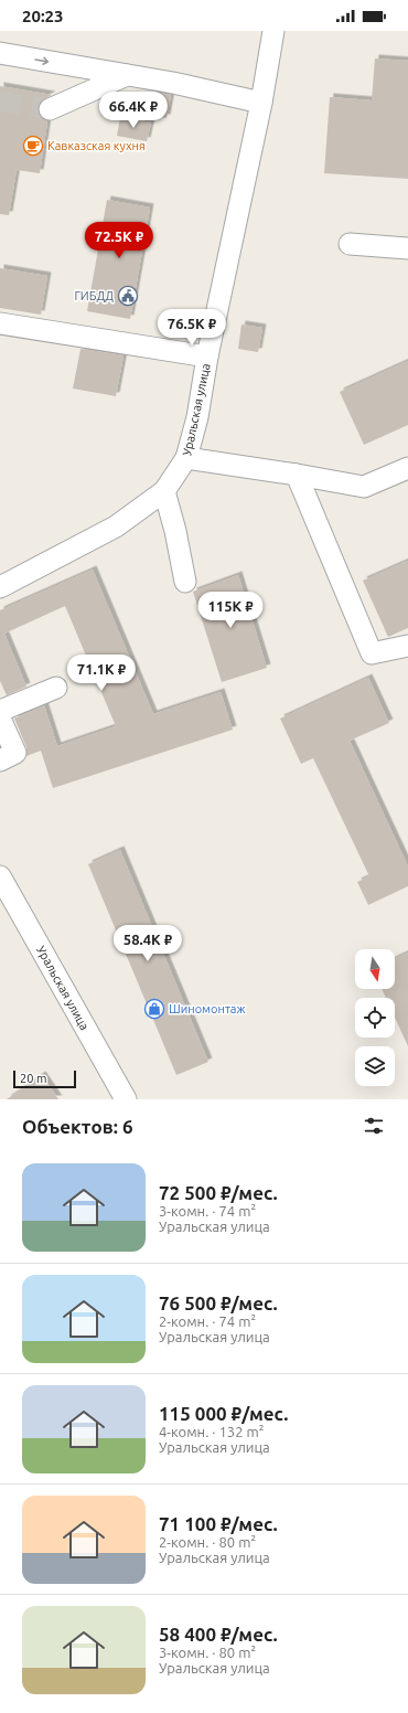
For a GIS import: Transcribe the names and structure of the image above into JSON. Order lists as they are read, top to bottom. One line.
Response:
{"streets":{"street":["Уральская улица"]},"places":{"cafe":["Кавказская кухня"],"public building":["ГИБДД"],"shop":["Шиномонтаж"]},"scale_bar":"20 m","north":"bottom","page":{"status":"20:23","price":["66.4K ₽","72.5K ₽","76.5K ₽","115K ₽","71.1K ₽","58.4K ₽"],"scale":"20 m","heading":"Объектов: 6","list":[{"name":"72 500 ₽/мес.","note":"3-комн. · 74 m² · Уральская улица"},{"name":"76 500 ₽/мес.","note":"2-комн. · 74 m² · Уральская улица"},{"name":"115 000 ₽/мес.","note":"4-комн. · 132 m² · Уральская улица"},{"name":"71 100 ₽/мес.","note":"2-комн. · 80 m² · Уральская улица"},{"name":"58 400 ₽/мес.","note":"3-комн. · 80 m² · Уральская улица"}]}}
